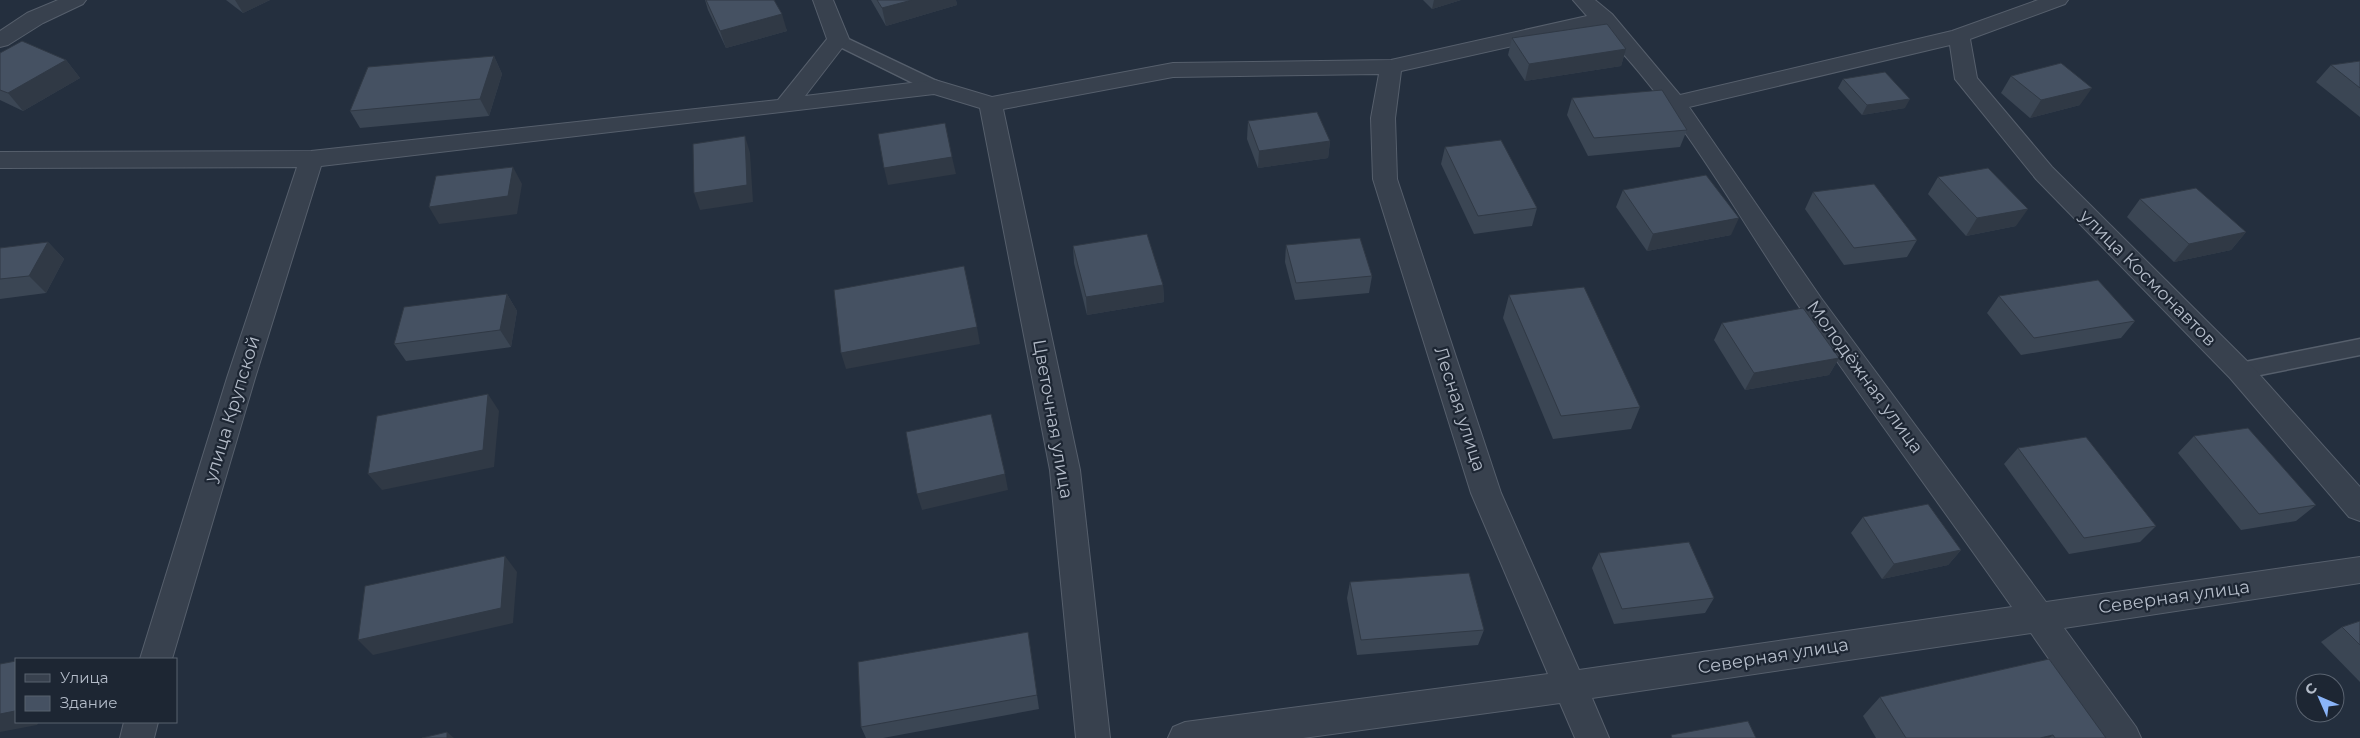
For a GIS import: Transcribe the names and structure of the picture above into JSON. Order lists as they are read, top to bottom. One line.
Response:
{"streets":{"street":["улица Космонавтов","Молодёжная улица","улица Крупской","Лесная улица","Цветочная улица","Северная улица"]},"crossings":[["Молодёжная улица","Северная улица"],["Лесная улица","Северная улица"]],"legend":["Улица","Здание"],"north":"top left"}
